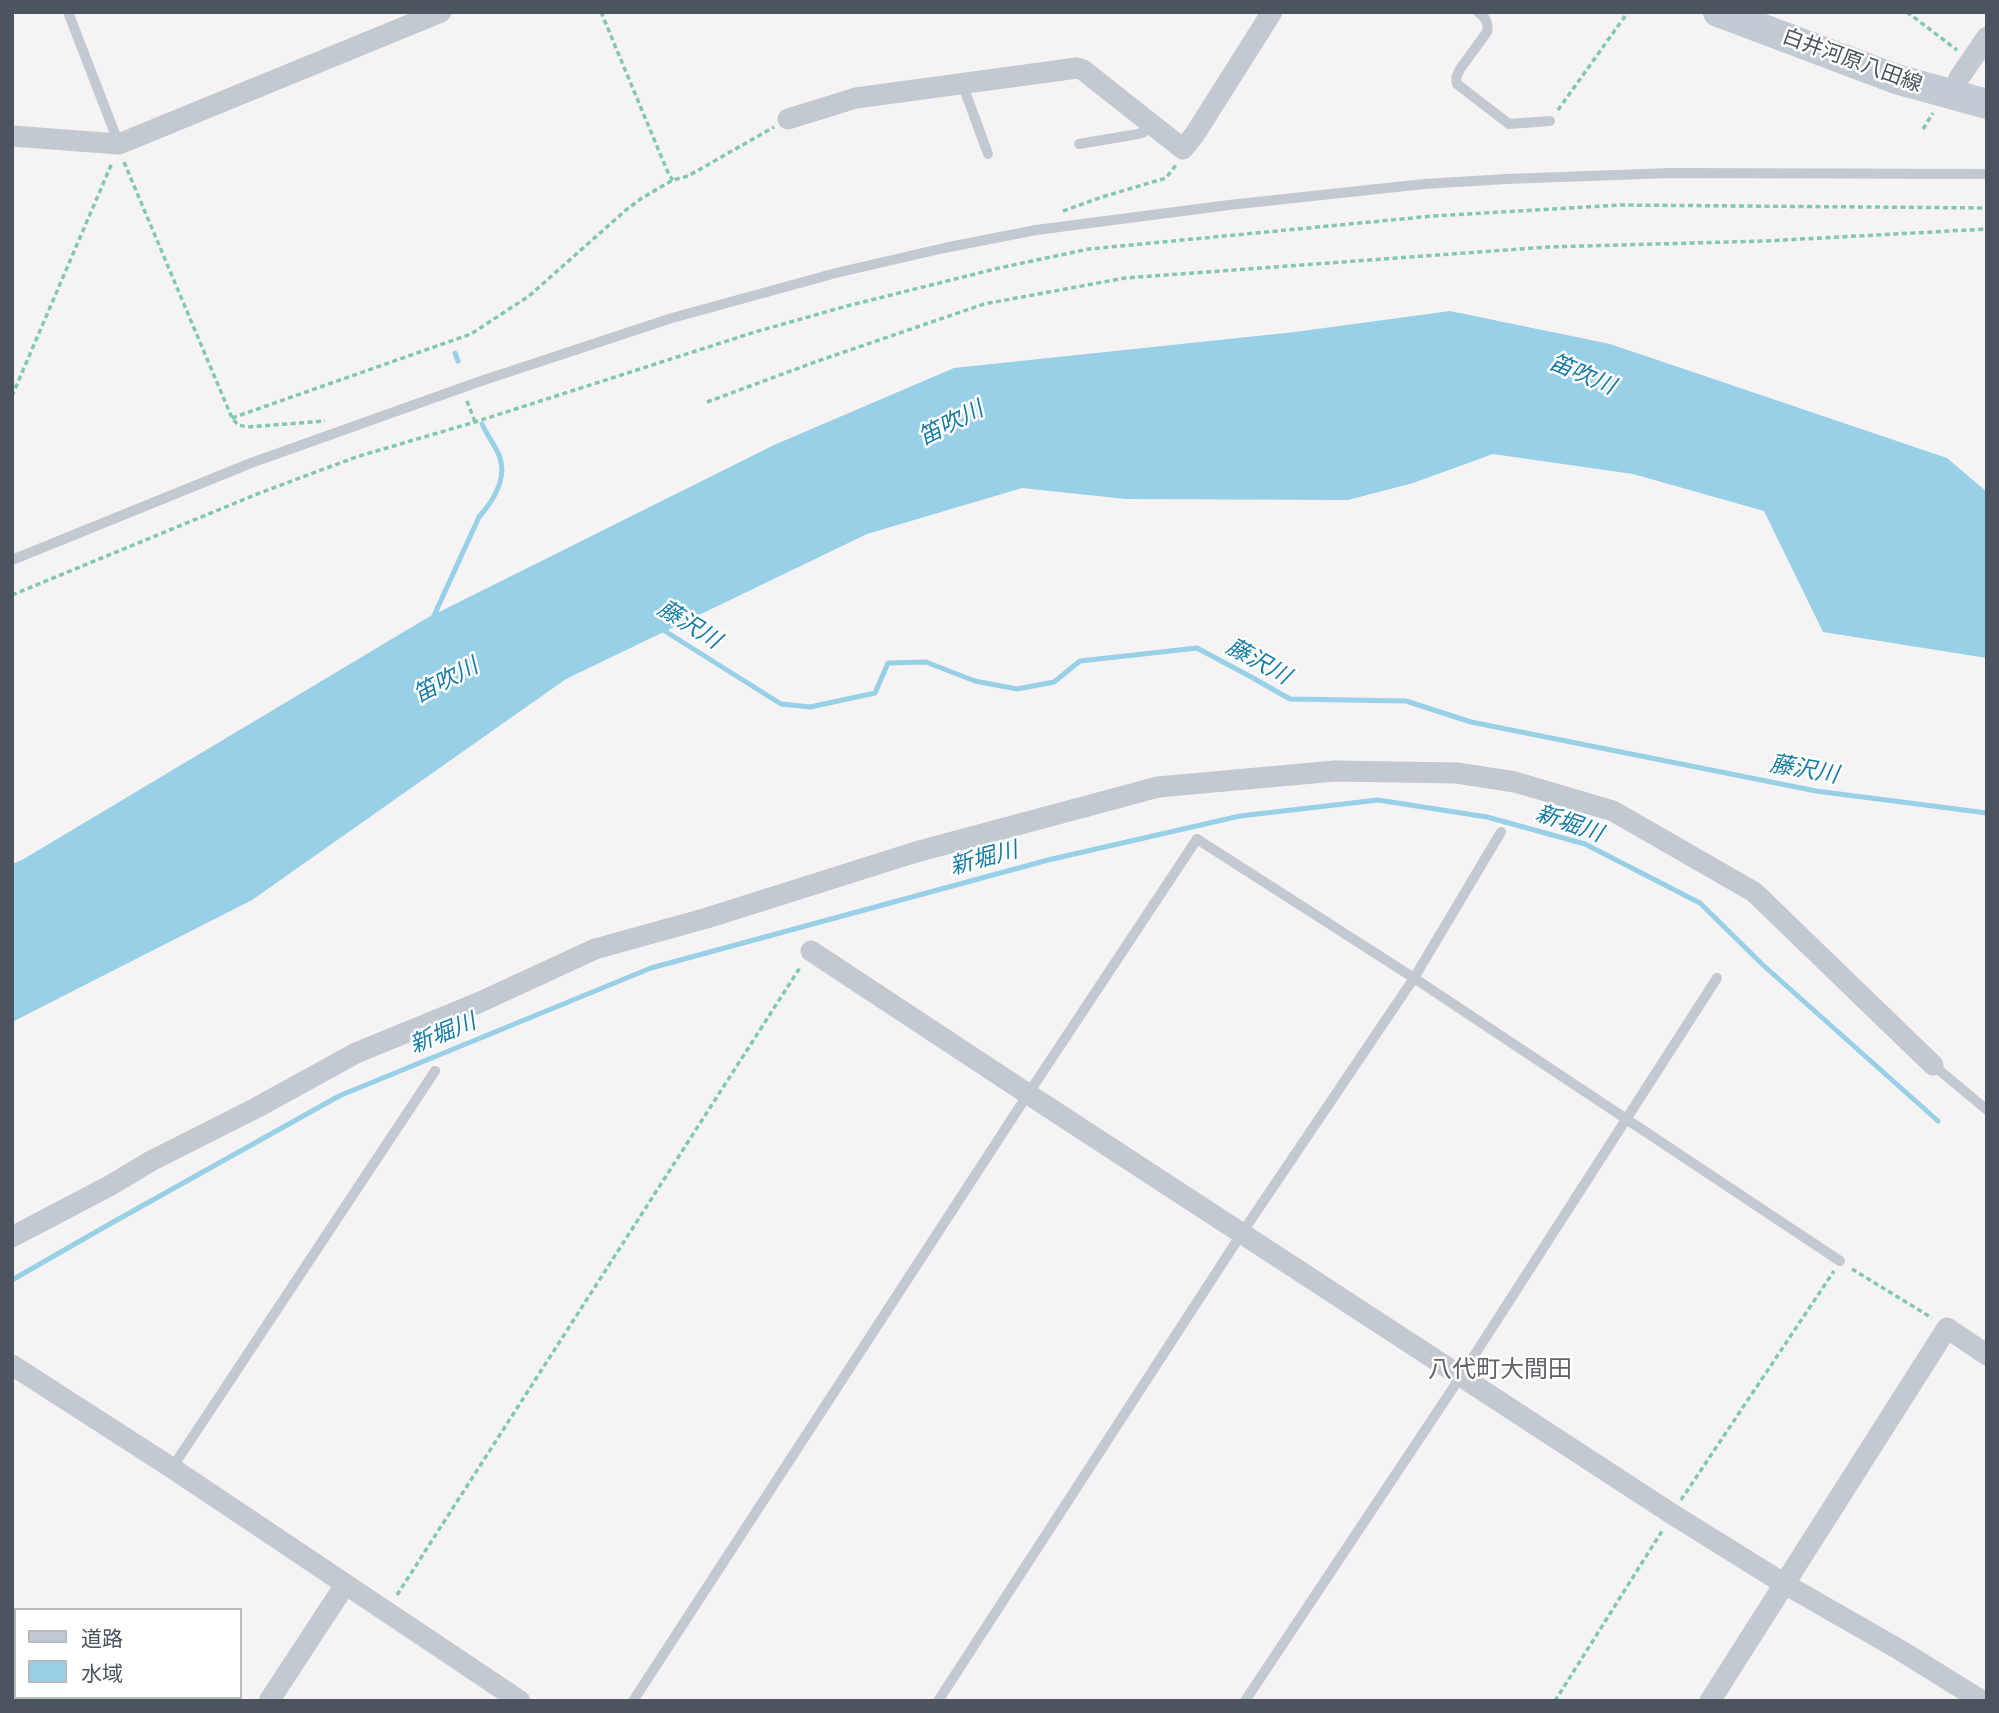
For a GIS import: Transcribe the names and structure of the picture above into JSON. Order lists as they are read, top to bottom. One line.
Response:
{"streets":{"main road":["白井河原八田線"]},"districts":["八代町大間田"],"water":["笛吹川","藤沢川","新堀川"],"legend":["道路","水域"]}
